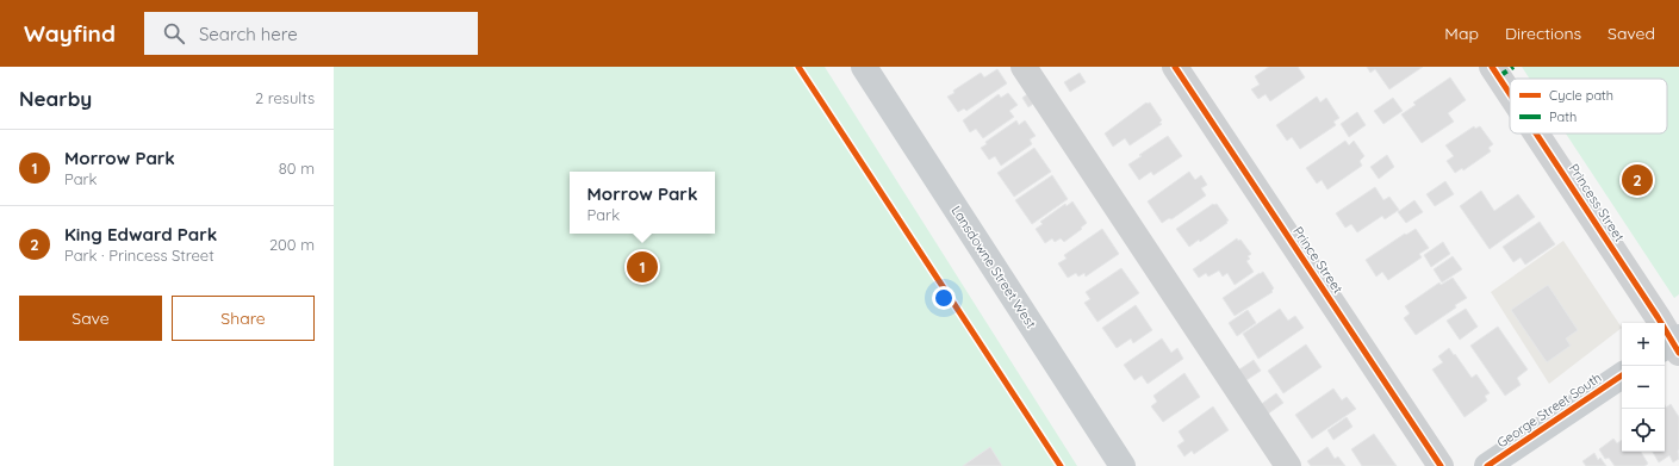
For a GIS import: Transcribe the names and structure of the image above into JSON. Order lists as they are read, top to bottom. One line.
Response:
{"streets":{"main road":["Lansdowne Street West","George Street South"],"street":["Princess Street","Prince Street"]},"legend":["Cycle path","Path"],"page":{"header":"Wayfind","search":"Search here","nav":["Map","Directions","Saved"],"heading":["Nearby","2 results"],"list":[{"mark":"1","name":"Morrow Park","note":"Park","value":"80 m"},{"mark":"2","name":"King Edward Park","note":"Park · Princess Street","value":"200 m"}],"pins":["2","1"],"popup":["Morrow Park","Park"],"buttons":["Save","Share"],"map_buttons":["+","−"]}}
